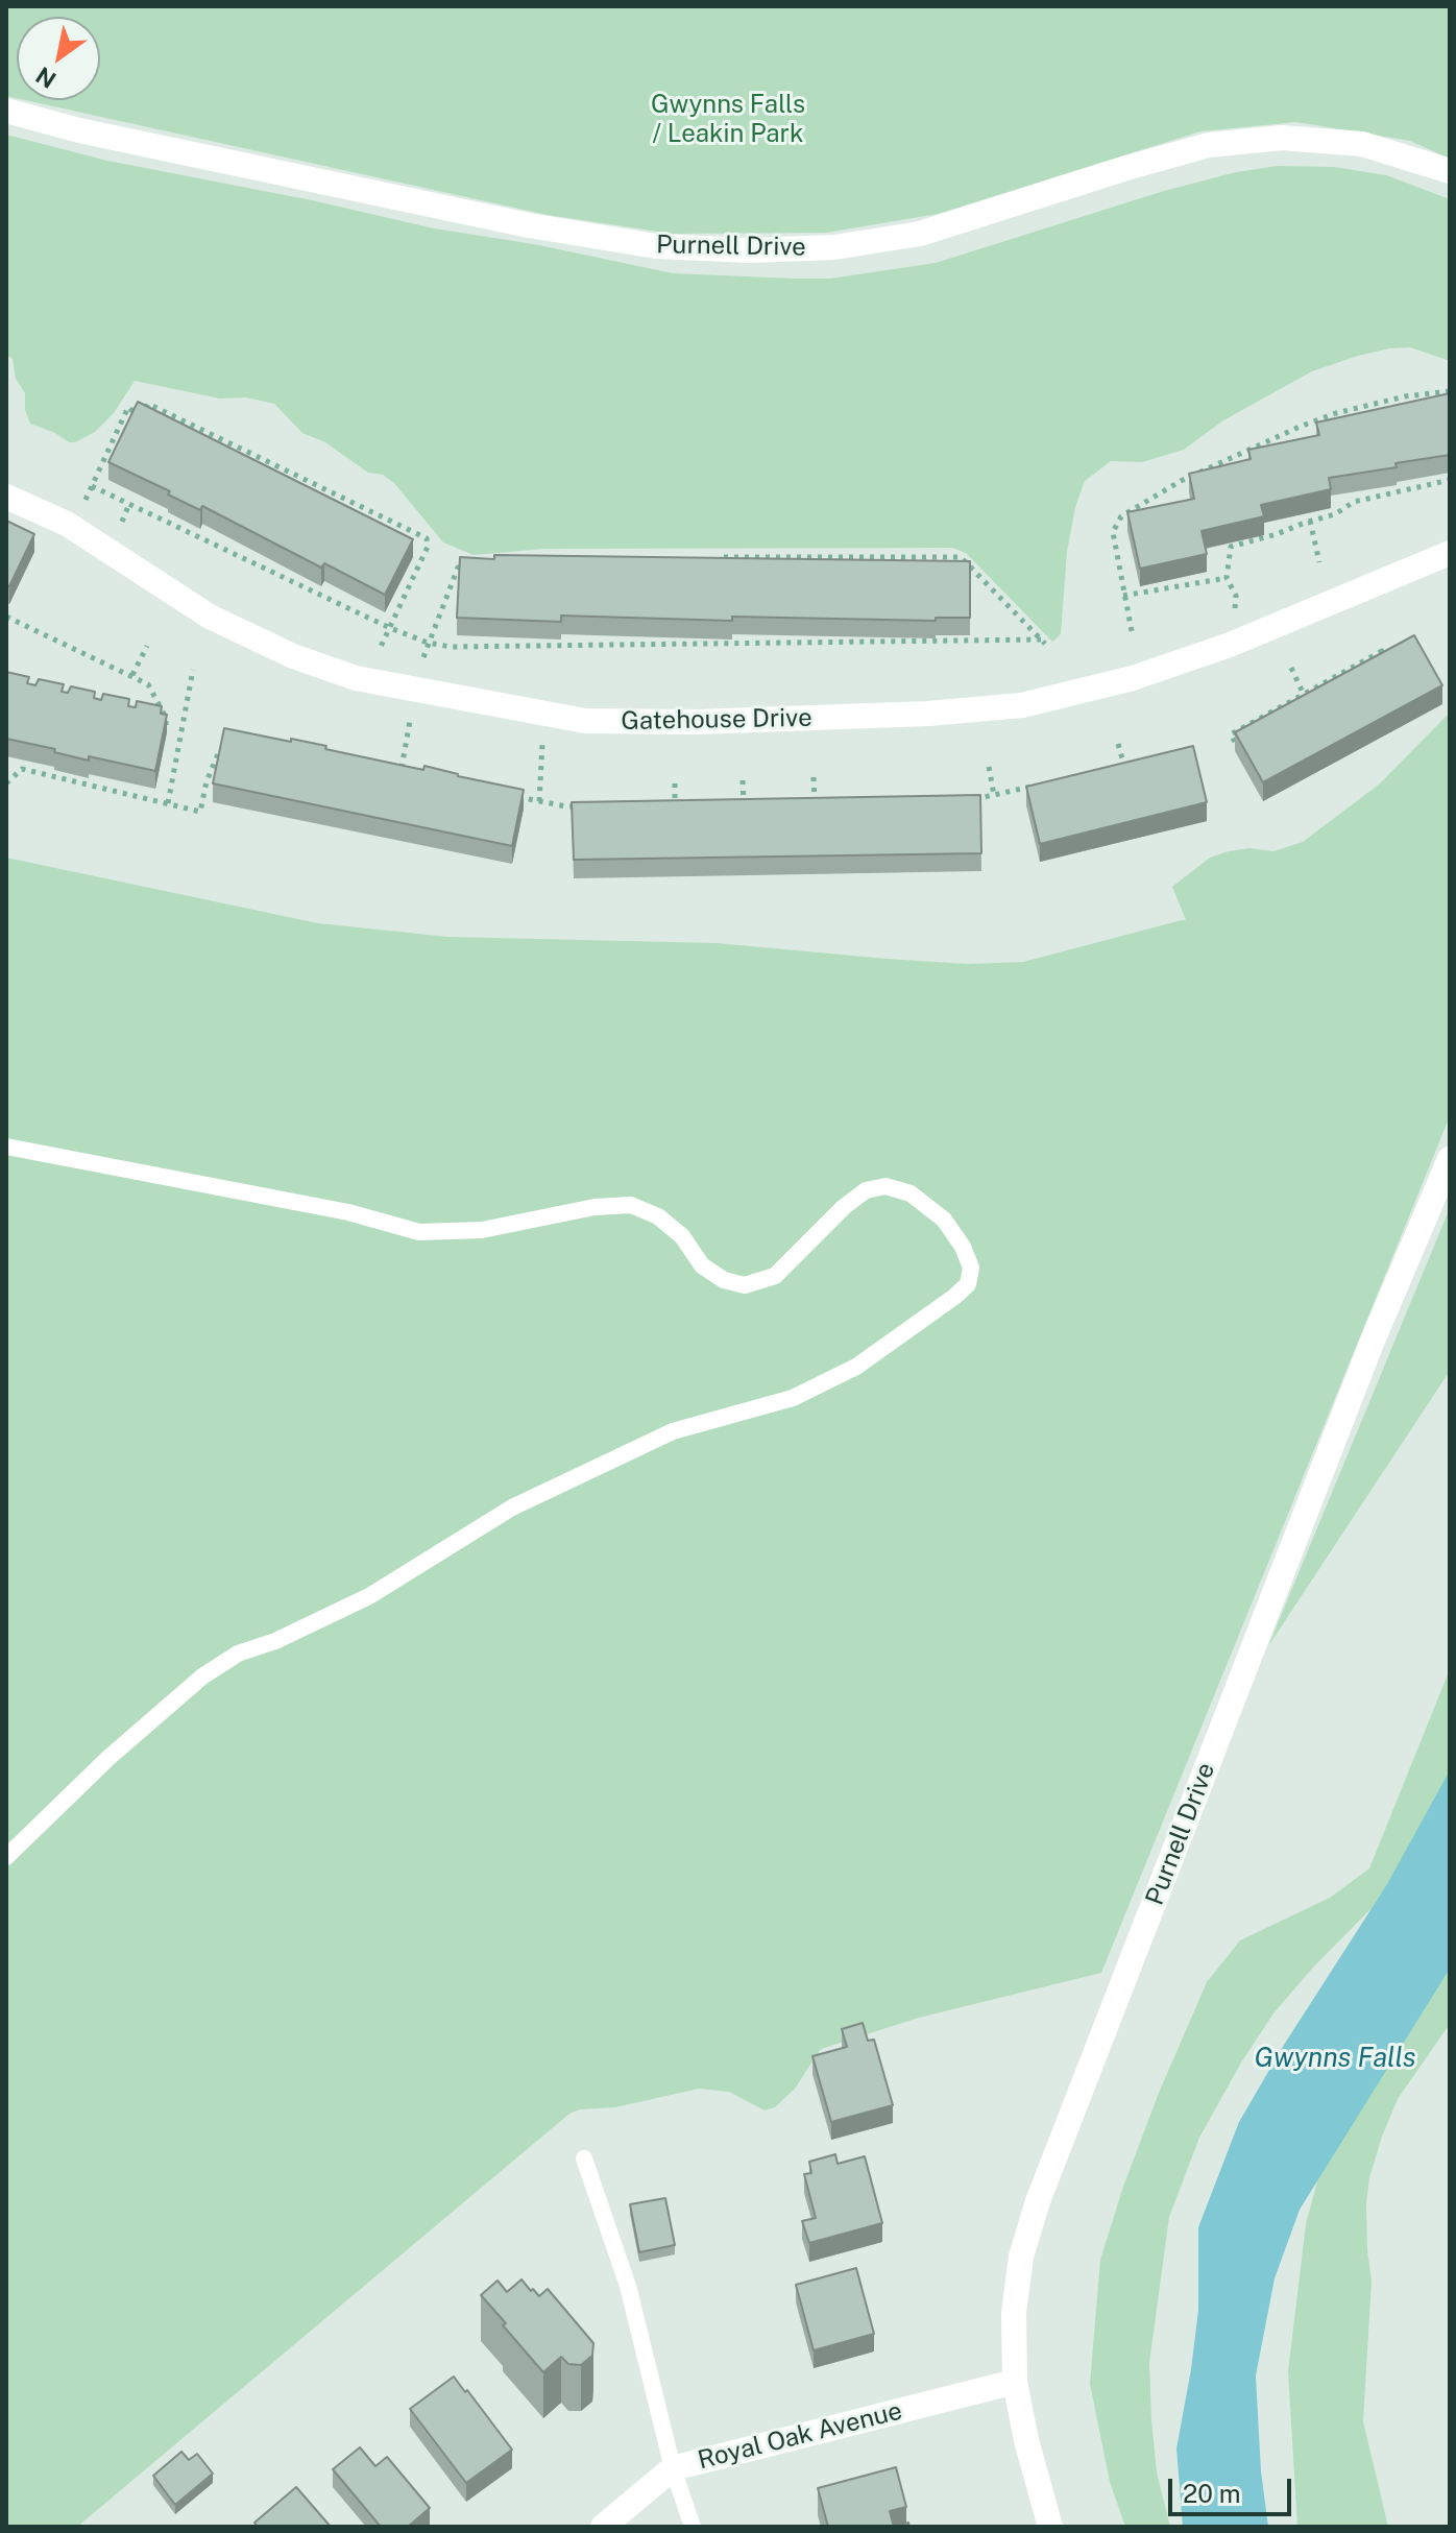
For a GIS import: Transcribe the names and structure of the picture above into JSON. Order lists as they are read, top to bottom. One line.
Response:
{"streets":{"street":["Purnell Drive","Gatehouse Drive","Royal Oak Avenue"]},"crossings":[["Purnell Drive","Royal Oak Avenue"]],"water":["Gwynns Falls"],"parks":["Gwynns Falls / Leakin Park"],"scale_bar":"20 m","north":"bottom left"}
